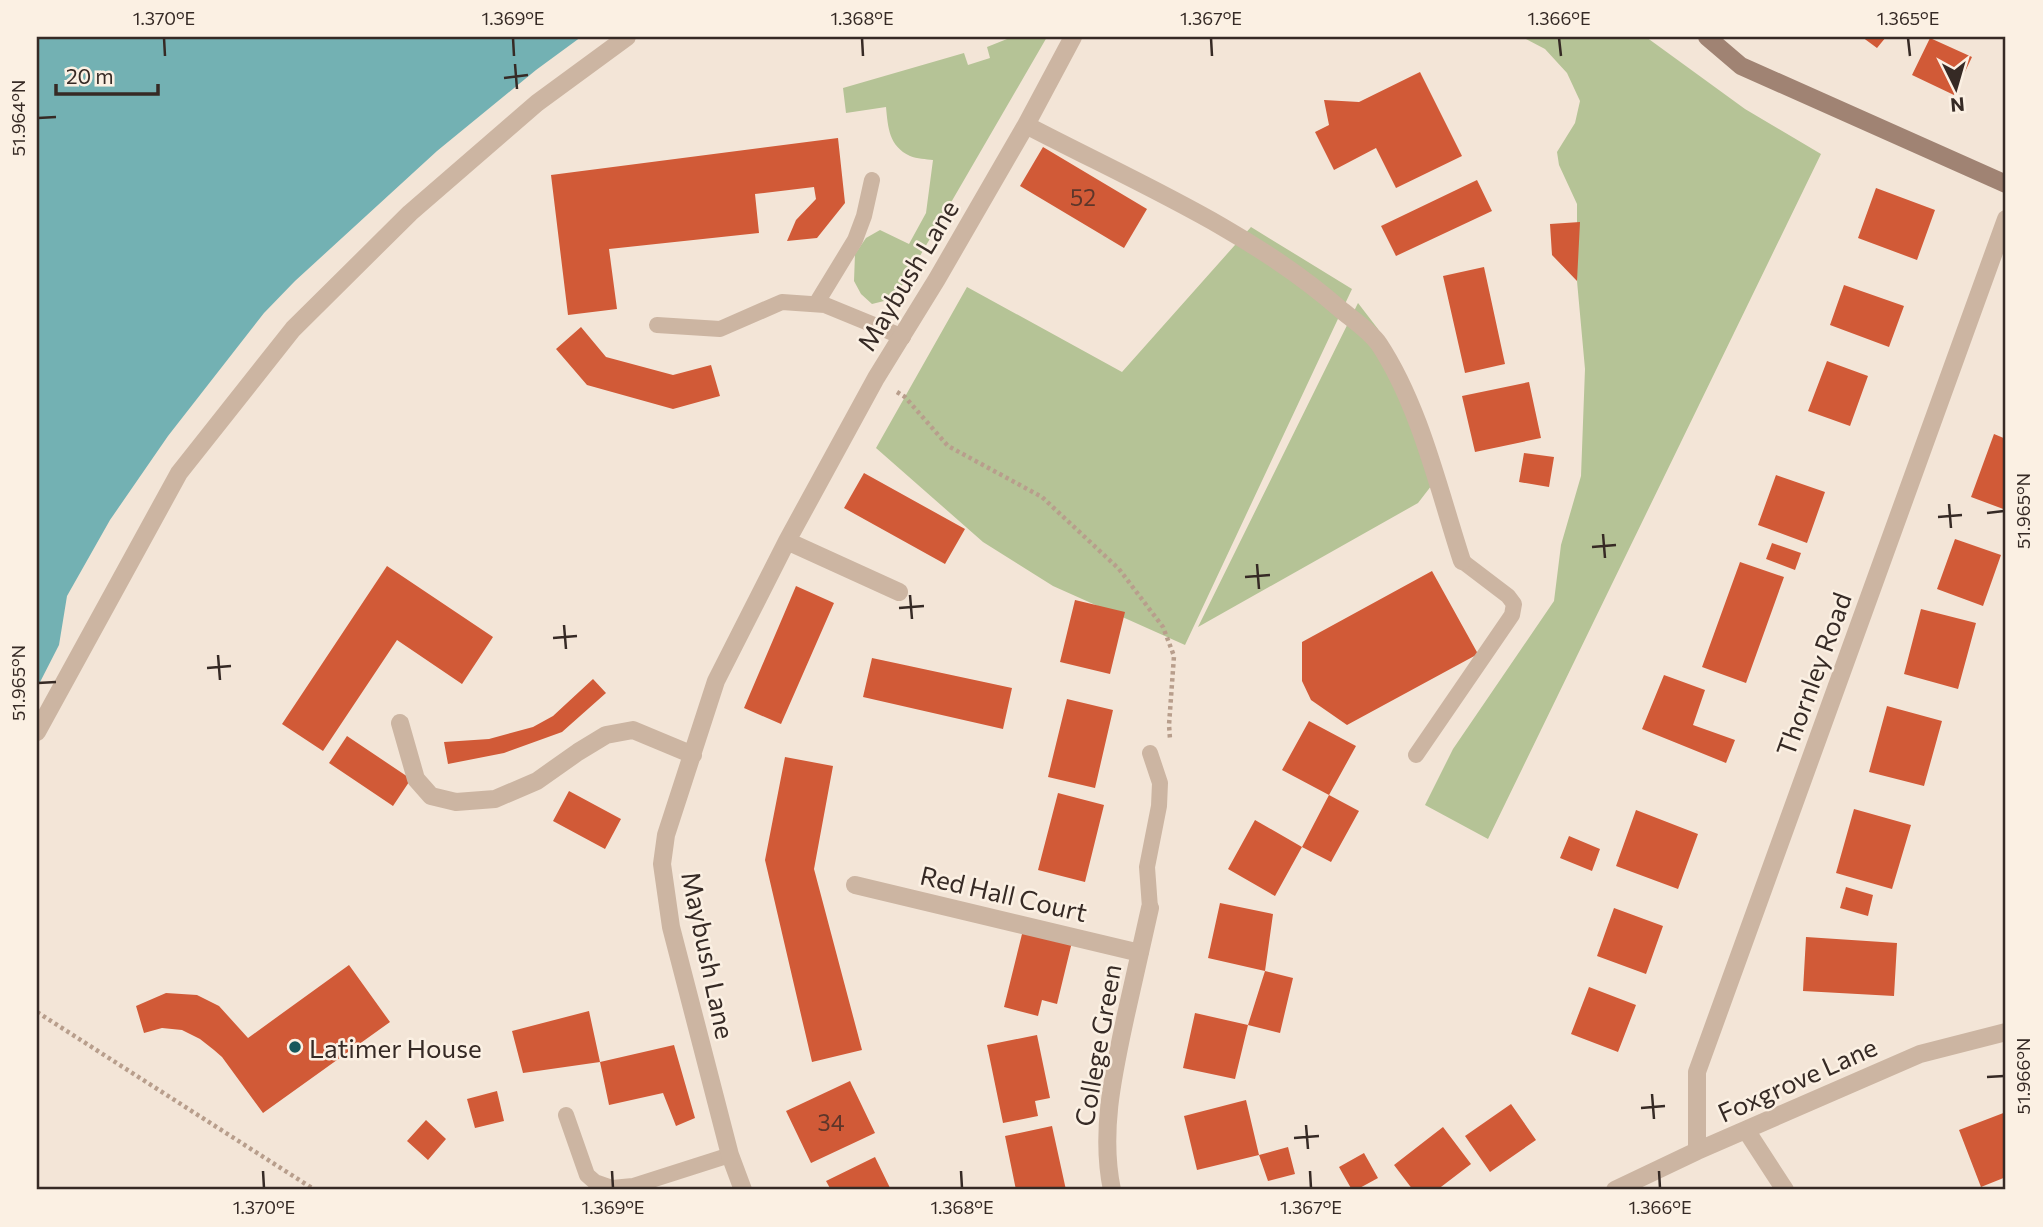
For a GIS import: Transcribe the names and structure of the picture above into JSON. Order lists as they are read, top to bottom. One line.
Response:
{"streets":{"street":["Maybush Lane","Thornley Road","Red Hall Court","College Green","Foxgrove Lane"]},"crossings":[["Thornley Road","Foxgrove Lane"],["Red Hall Court","College Green"]],"places":["Latimer House"],"house_numbers":["52","34"],"scale_bar":"20 m","north":"bottom","coordinates":["1.370°E","1.369°E","1.368°E","1.367°E","1.366°E","1.365°E","51.964°N","51.965°N","51.966°N"]}
